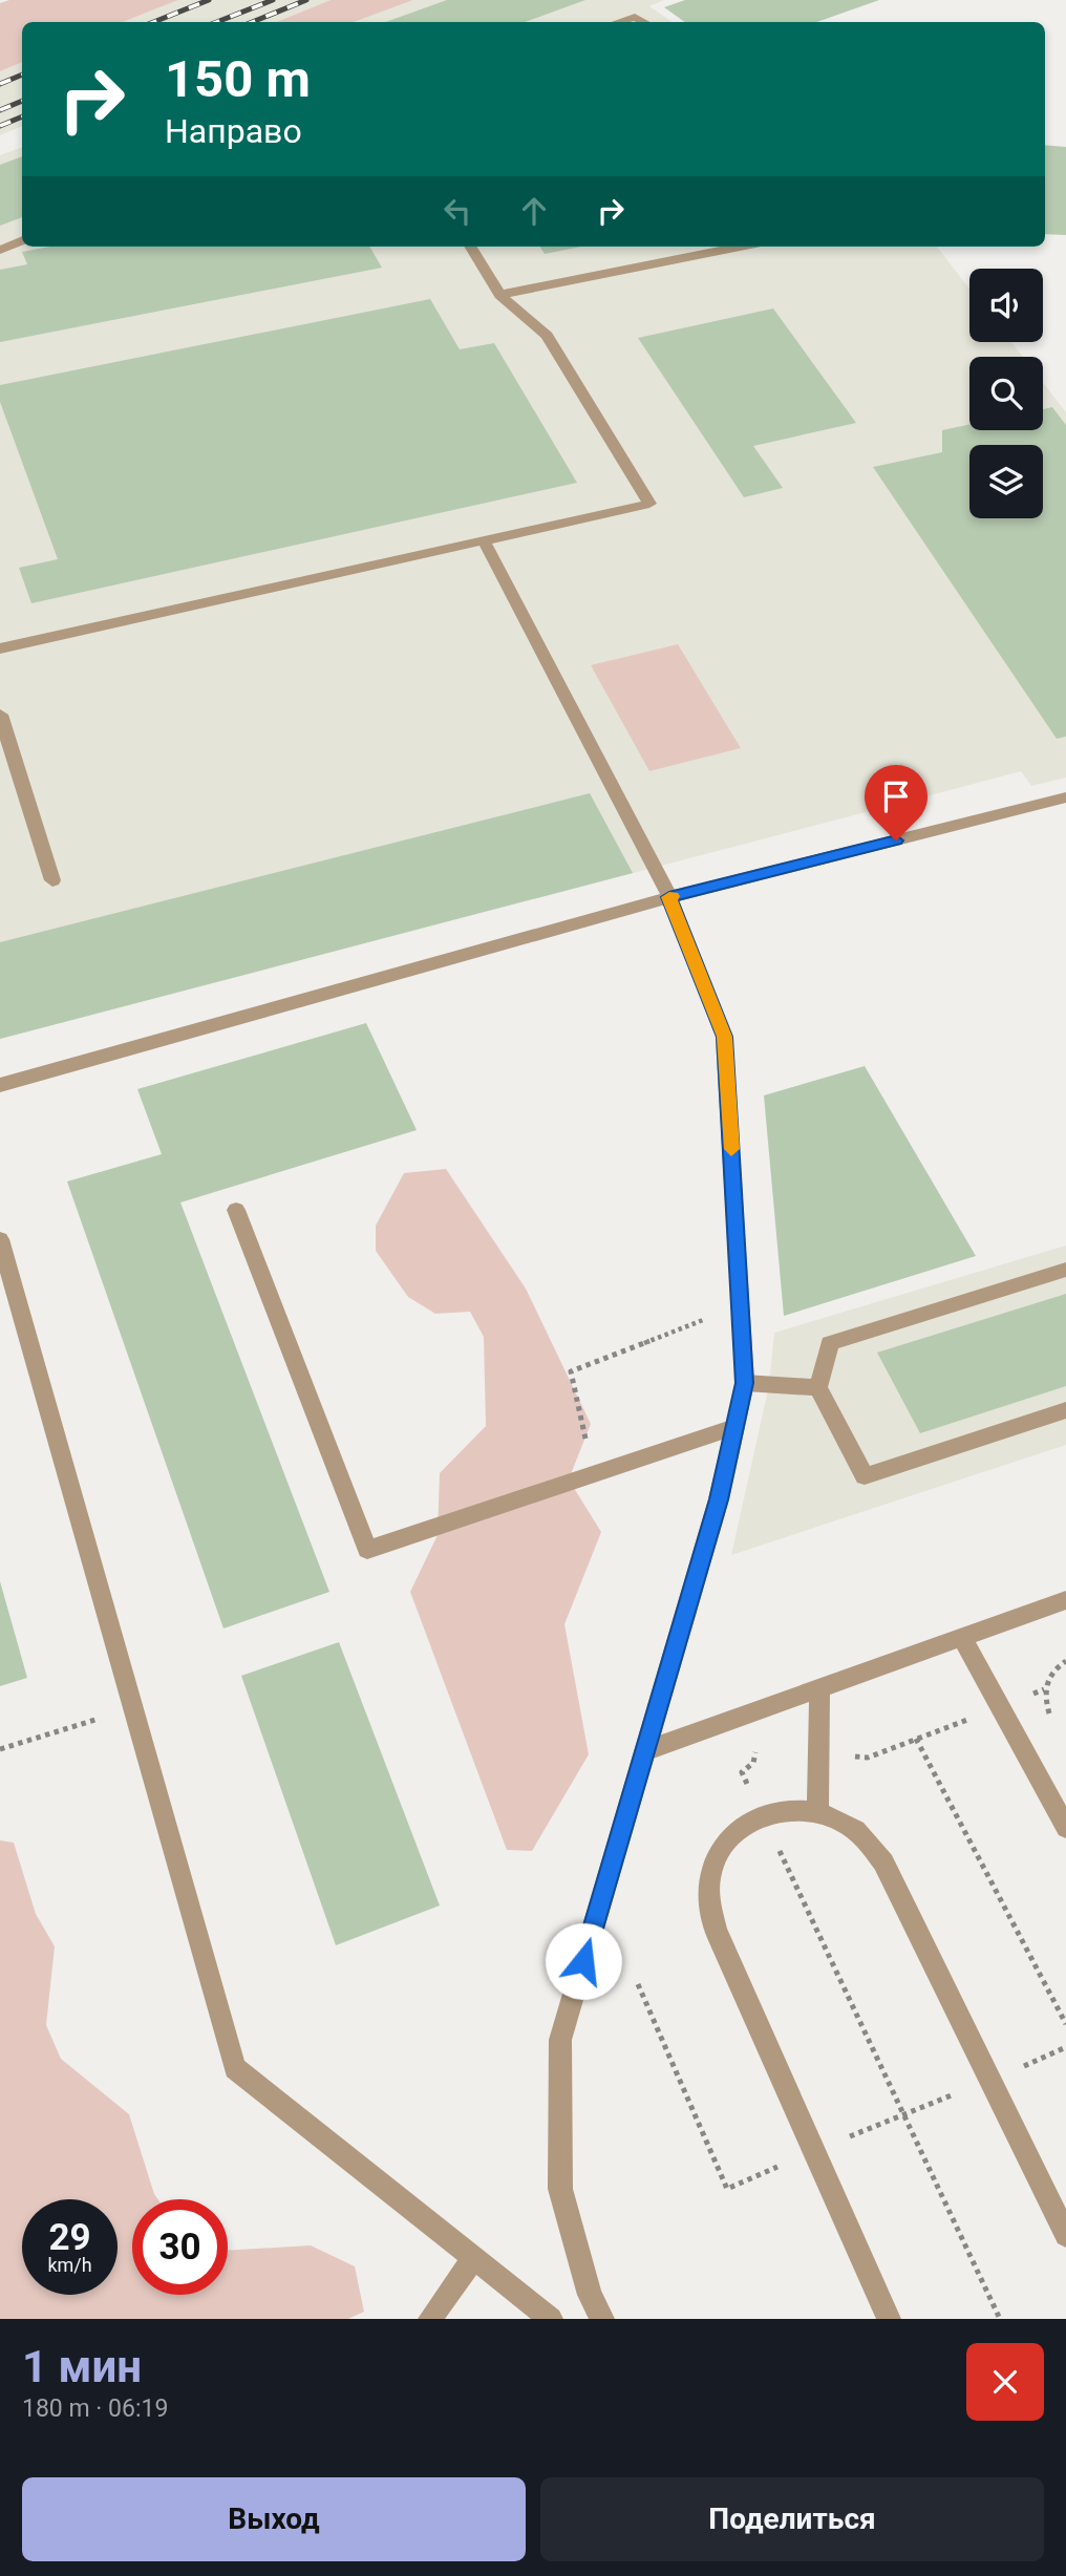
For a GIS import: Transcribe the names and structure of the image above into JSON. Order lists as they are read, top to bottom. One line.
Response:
{"page":{"turn":["150 m","Направо"],"speed":"29 km/h","limit":"30","heading":["1 мин","180 m · 06:19"],"buttons":["Выход","Поделиться"]}}
